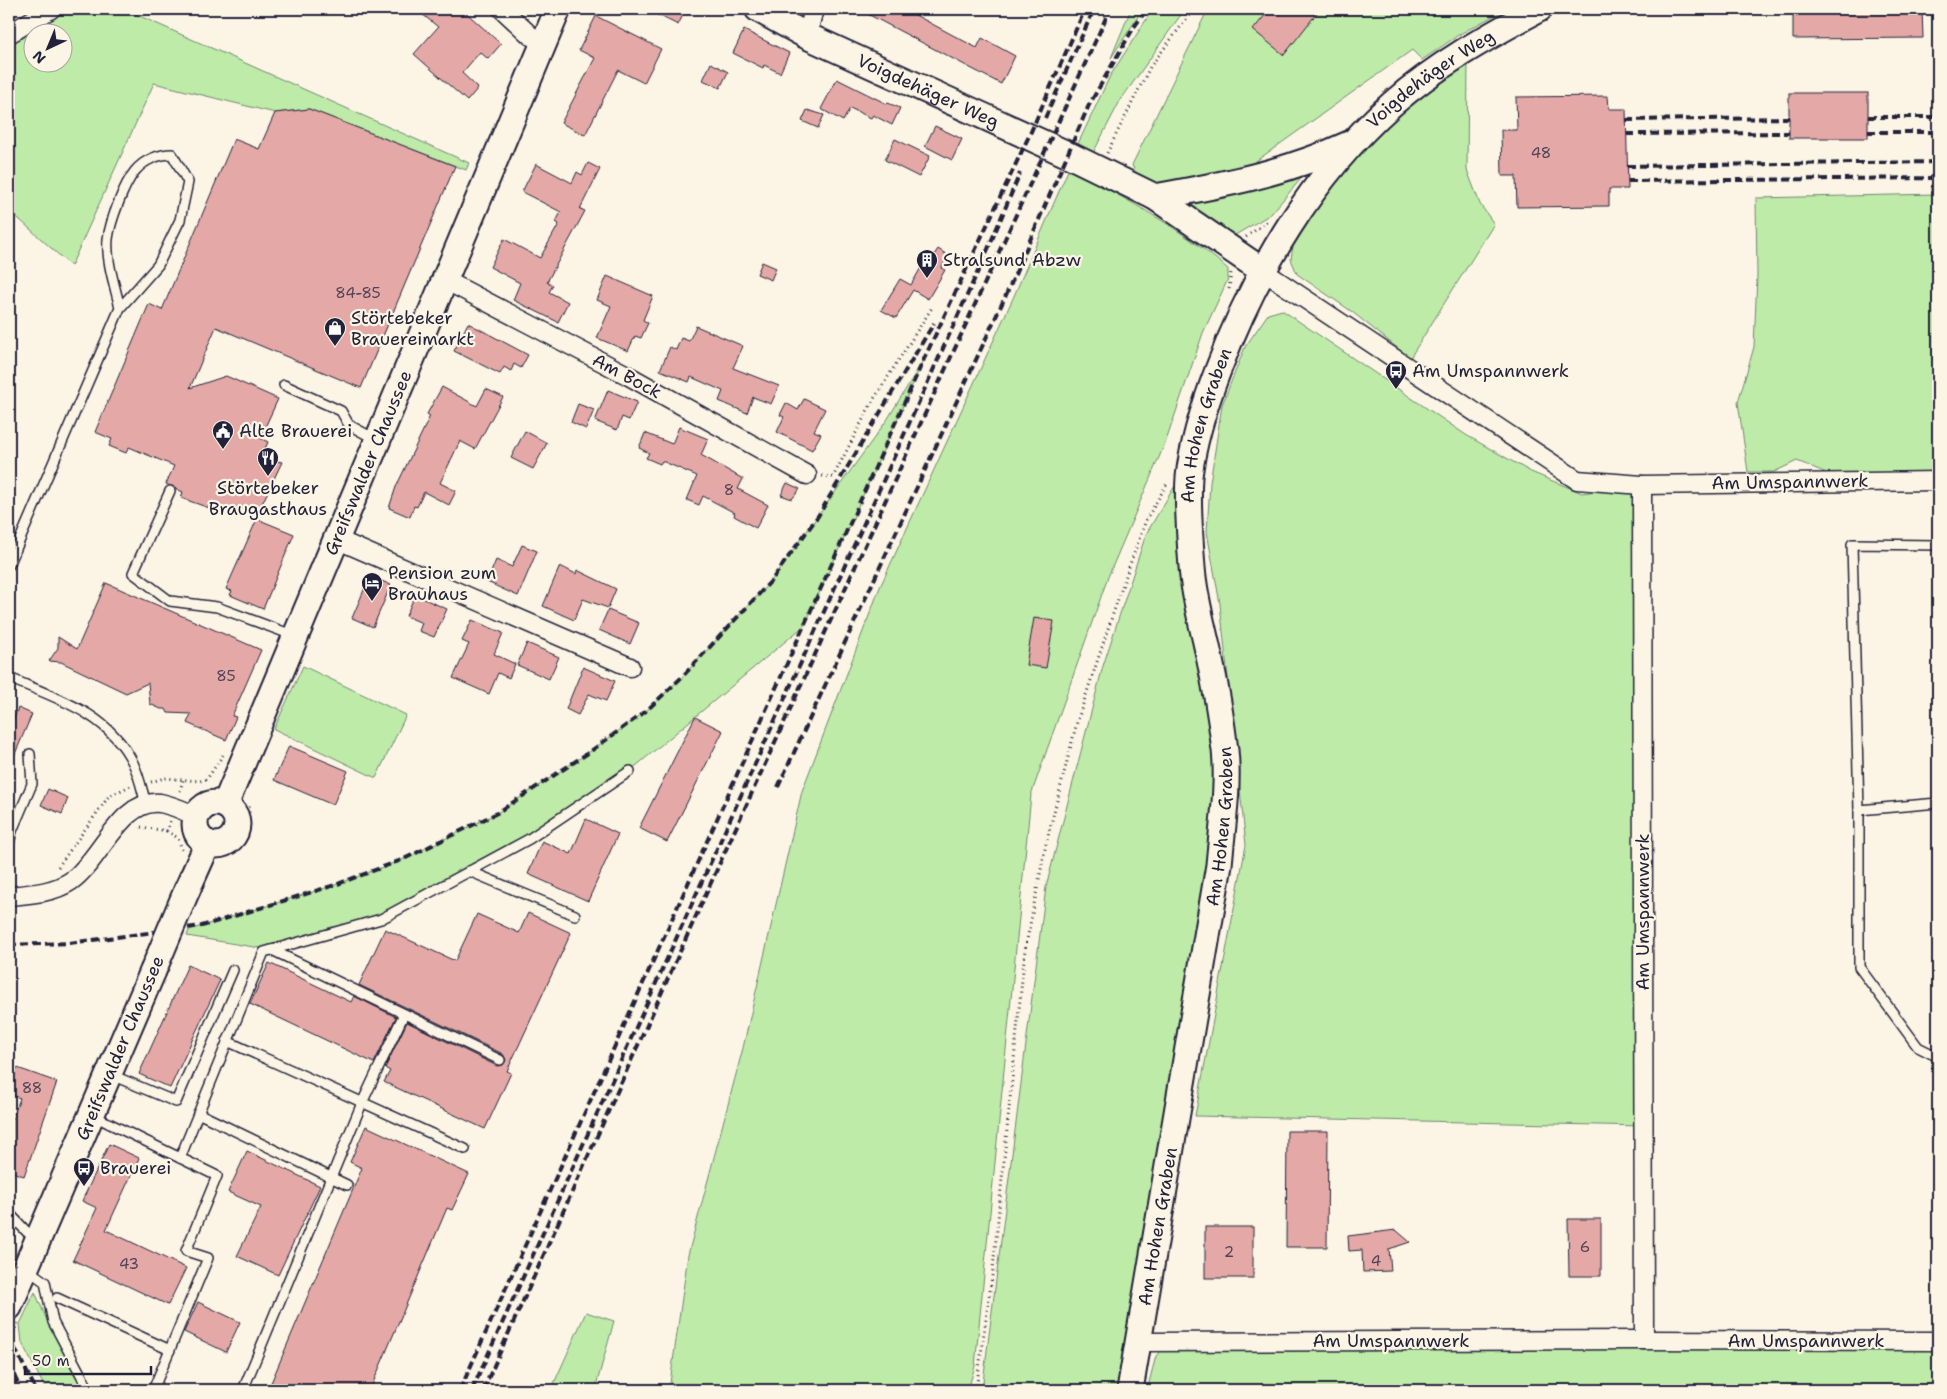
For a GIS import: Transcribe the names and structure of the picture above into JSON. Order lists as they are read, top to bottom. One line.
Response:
{"streets":{"street":["Voigdehäger Weg","Am Bock","Am Hohen Graben","Greifswalder Chaussee","Am Umspannwerk"]},"crossings":[["Voigdehäger Weg","Am Hohen Graben"],["Voigdehäger Weg","Am Umspannwerk"],["Am Bock","Greifswalder Chaussee"],["Am Hohen Graben","Am Umspannwerk"]],"places":{"building":["Stralsund Abzw"],"shop":["Störtebeker Brauereimarkt"],"bus stop":["Am Umspannwerk","Brauerei"],"public building":["Alte Brauerei"],"restaurant":["Störtebeker Braugasthaus"],"hotel":["Pension zum Brauhaus"]},"house_numbers":["48","84-85","8","85","88","6","2","4","43"],"scale_bar":"50 m","north":"bottom left"}
